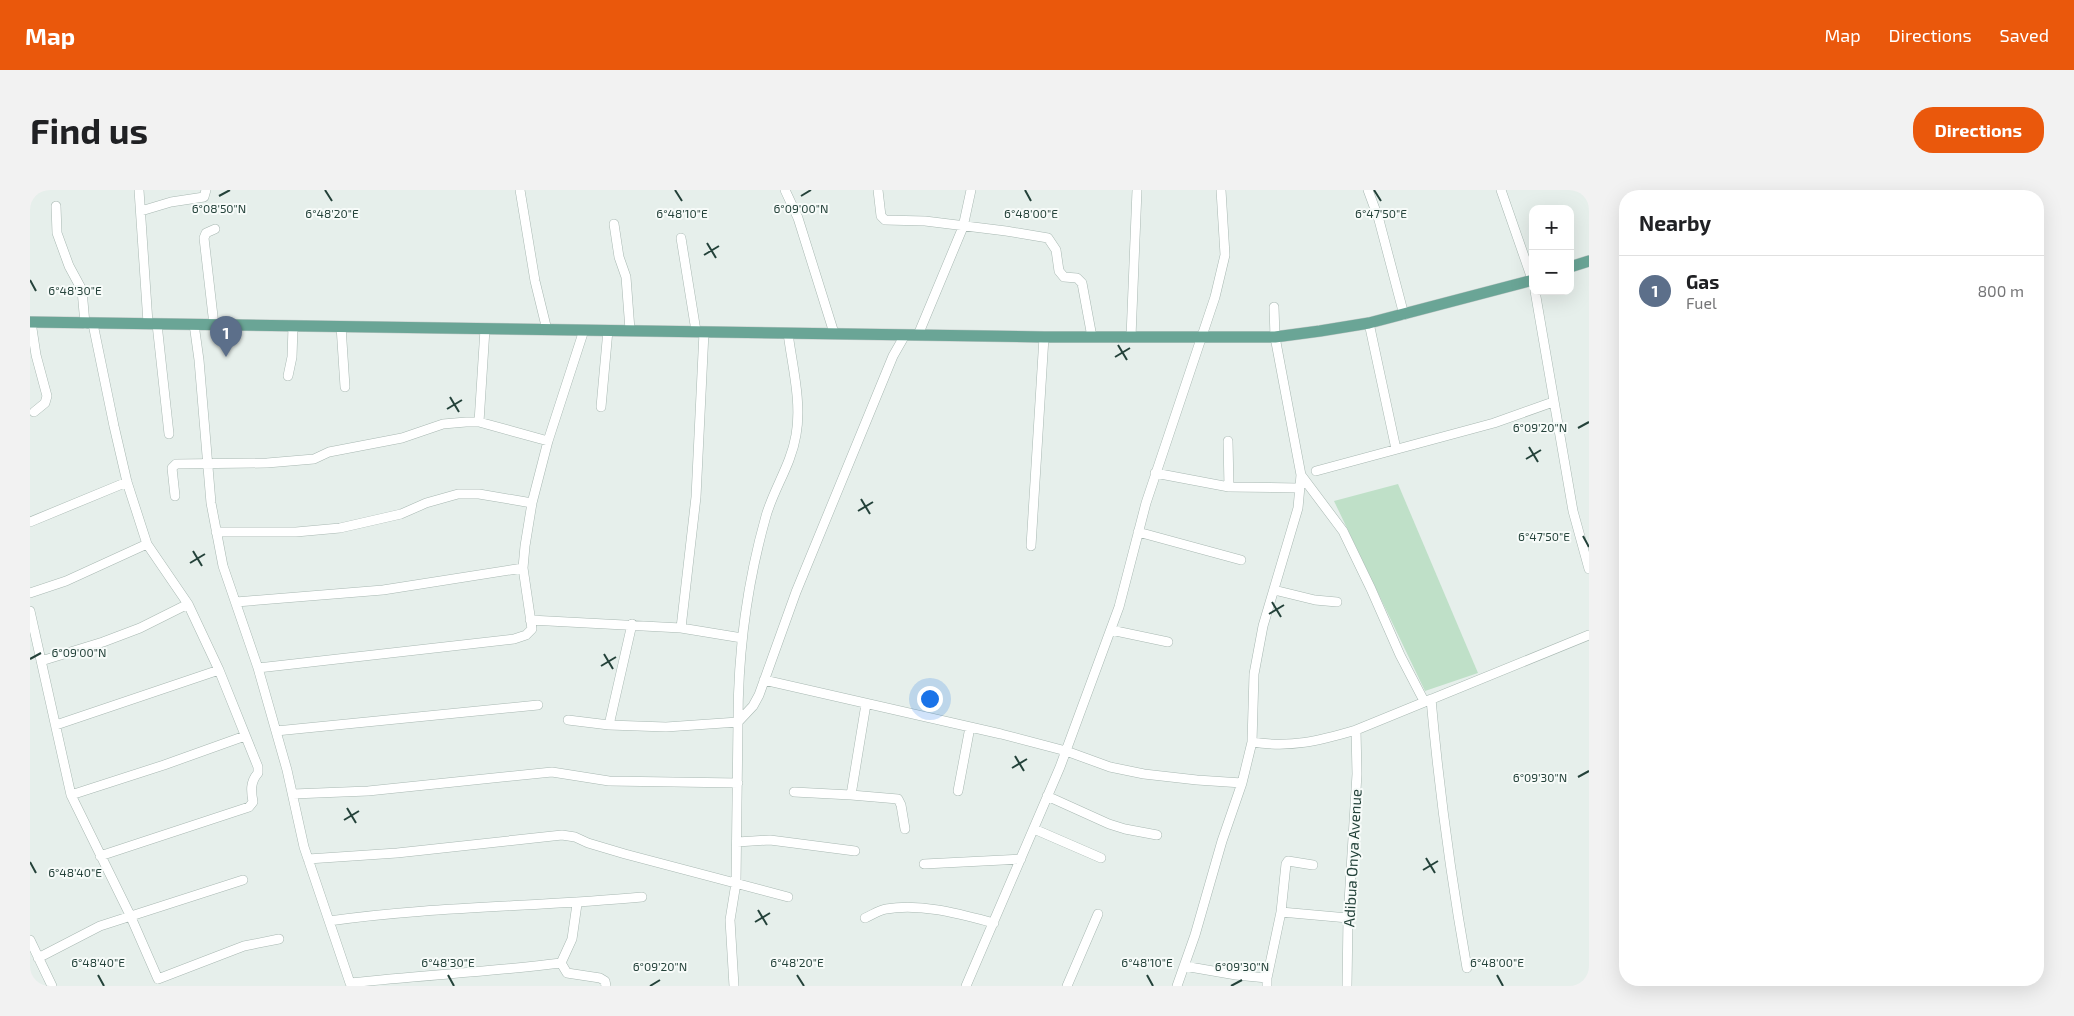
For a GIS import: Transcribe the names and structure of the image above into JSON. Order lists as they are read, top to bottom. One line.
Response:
{"streets":{"street":["Adibua Onya Avenue"]},"page":{"header":"Map","nav":["Map","Directions","Saved"],"buttons":"Directions","title":"Find us","heading":"Nearby","map_buttons":["+","−"],"list":[{"mark":"1","name":"Gas","note":"Fuel","value":"800 m"}],"pins":"1"},"coordinates":["6°09'00\"N","6°08'50\"N","6°48'20\"E","6°48'10\"E","6°48'00\"E","6°47'50\"E","6°48'30\"E","6°09'20\"N","6°09'30\"N","6°48'40\"E"]}
